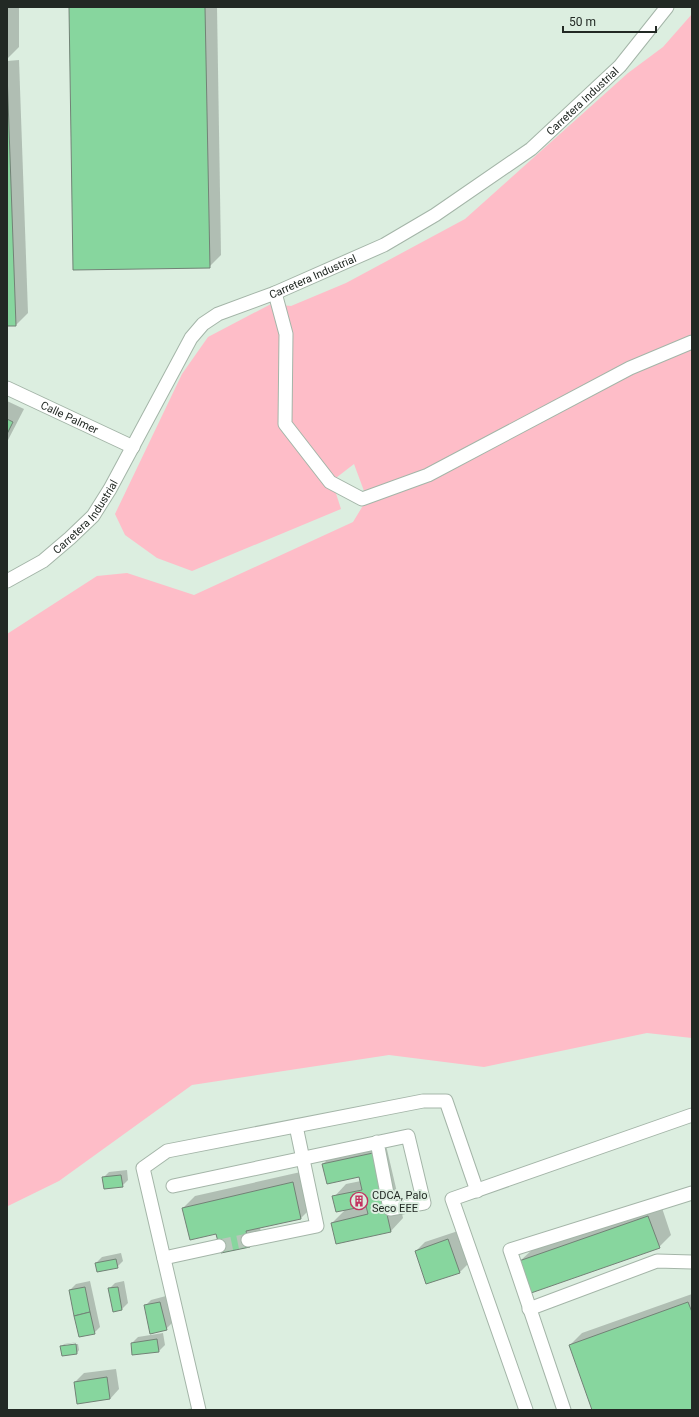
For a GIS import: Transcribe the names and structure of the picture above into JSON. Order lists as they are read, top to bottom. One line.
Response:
{"streets":{"street":["Carretera Industrial","Calle Palmer"]},"crossings":[["Carretera Industrial","Calle Palmer"]],"places":{"building":["CDCA, Palo Seco EEE"]},"scale_bar":"50 m"}
